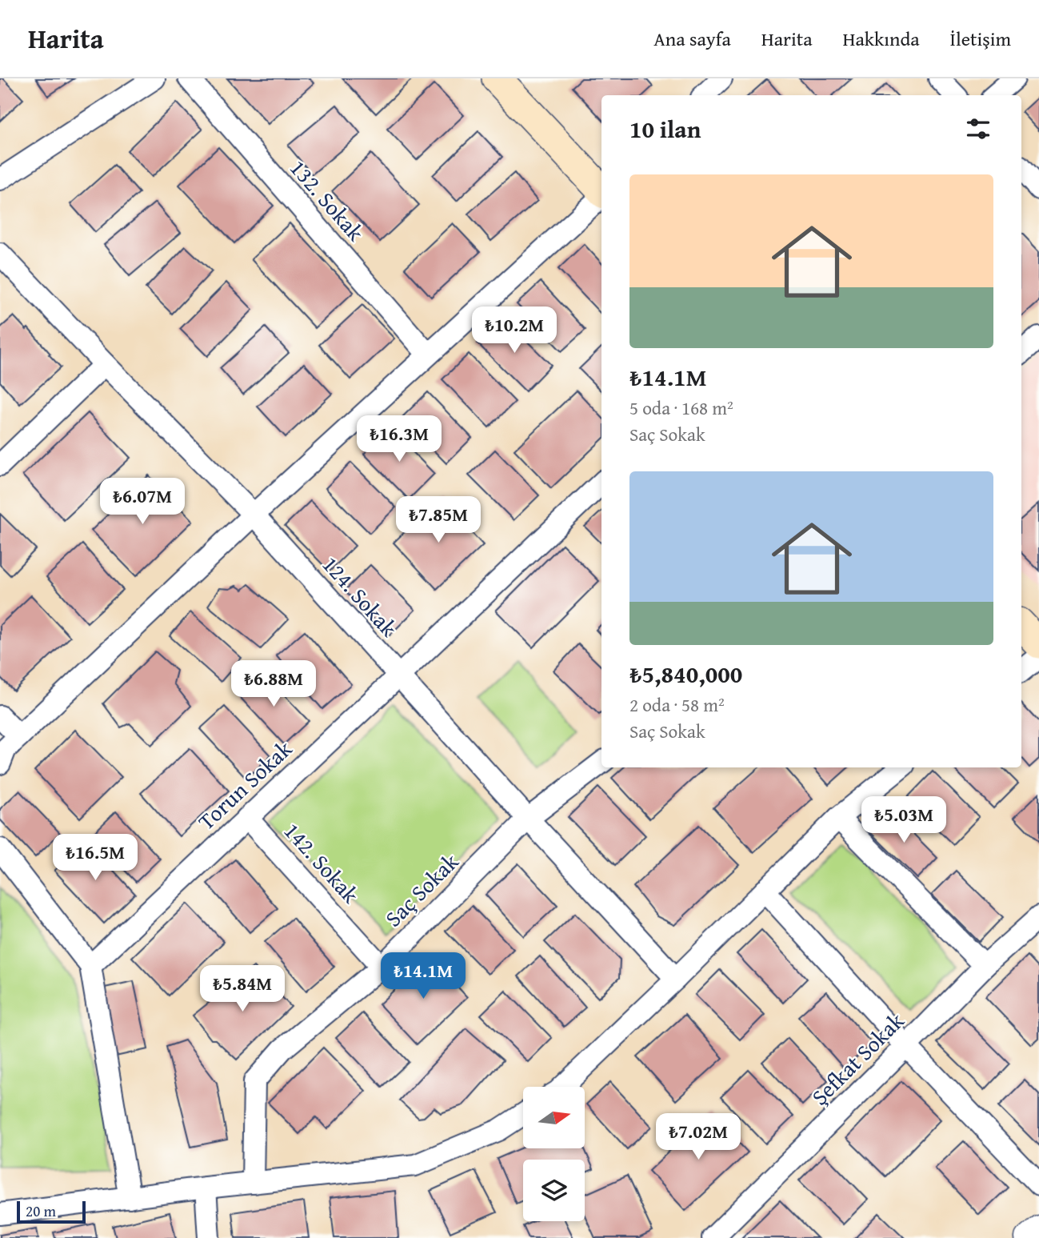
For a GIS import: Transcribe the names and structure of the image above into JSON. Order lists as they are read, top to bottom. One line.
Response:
{"streets":{"street":["132. Sokak","124. Sokak","Torun Sokak","142. Sokak","Saç Sokak","Şefkat Sokak"]},"crossings":[["124. Sokak","Torun Sokak"],["124. Sokak","Saç Sokak"],["Torun Sokak","142. Sokak"],["142. Sokak","Saç Sokak"]],"scale_bar":"20 m","north":"right","page":{"header":"Harita","nav":["Ana sayfa","Harita","Hakkında","İletişim"],"heading":"10 ilan","list":[{"name":"₺14.1M","note":"5 oda · 168 m² · Saç Sokak"},{"name":"₺5,840,000","note":"2 oda · 58 m² · Saç Sokak"}],"price":["₺10.2M","₺16.3M","₺6.07M","₺7.85M","₺6.88M","₺5.03M","₺16.5M","₺14.1M","₺5.84M","₺7.02M"],"scale":"20 m"}}
